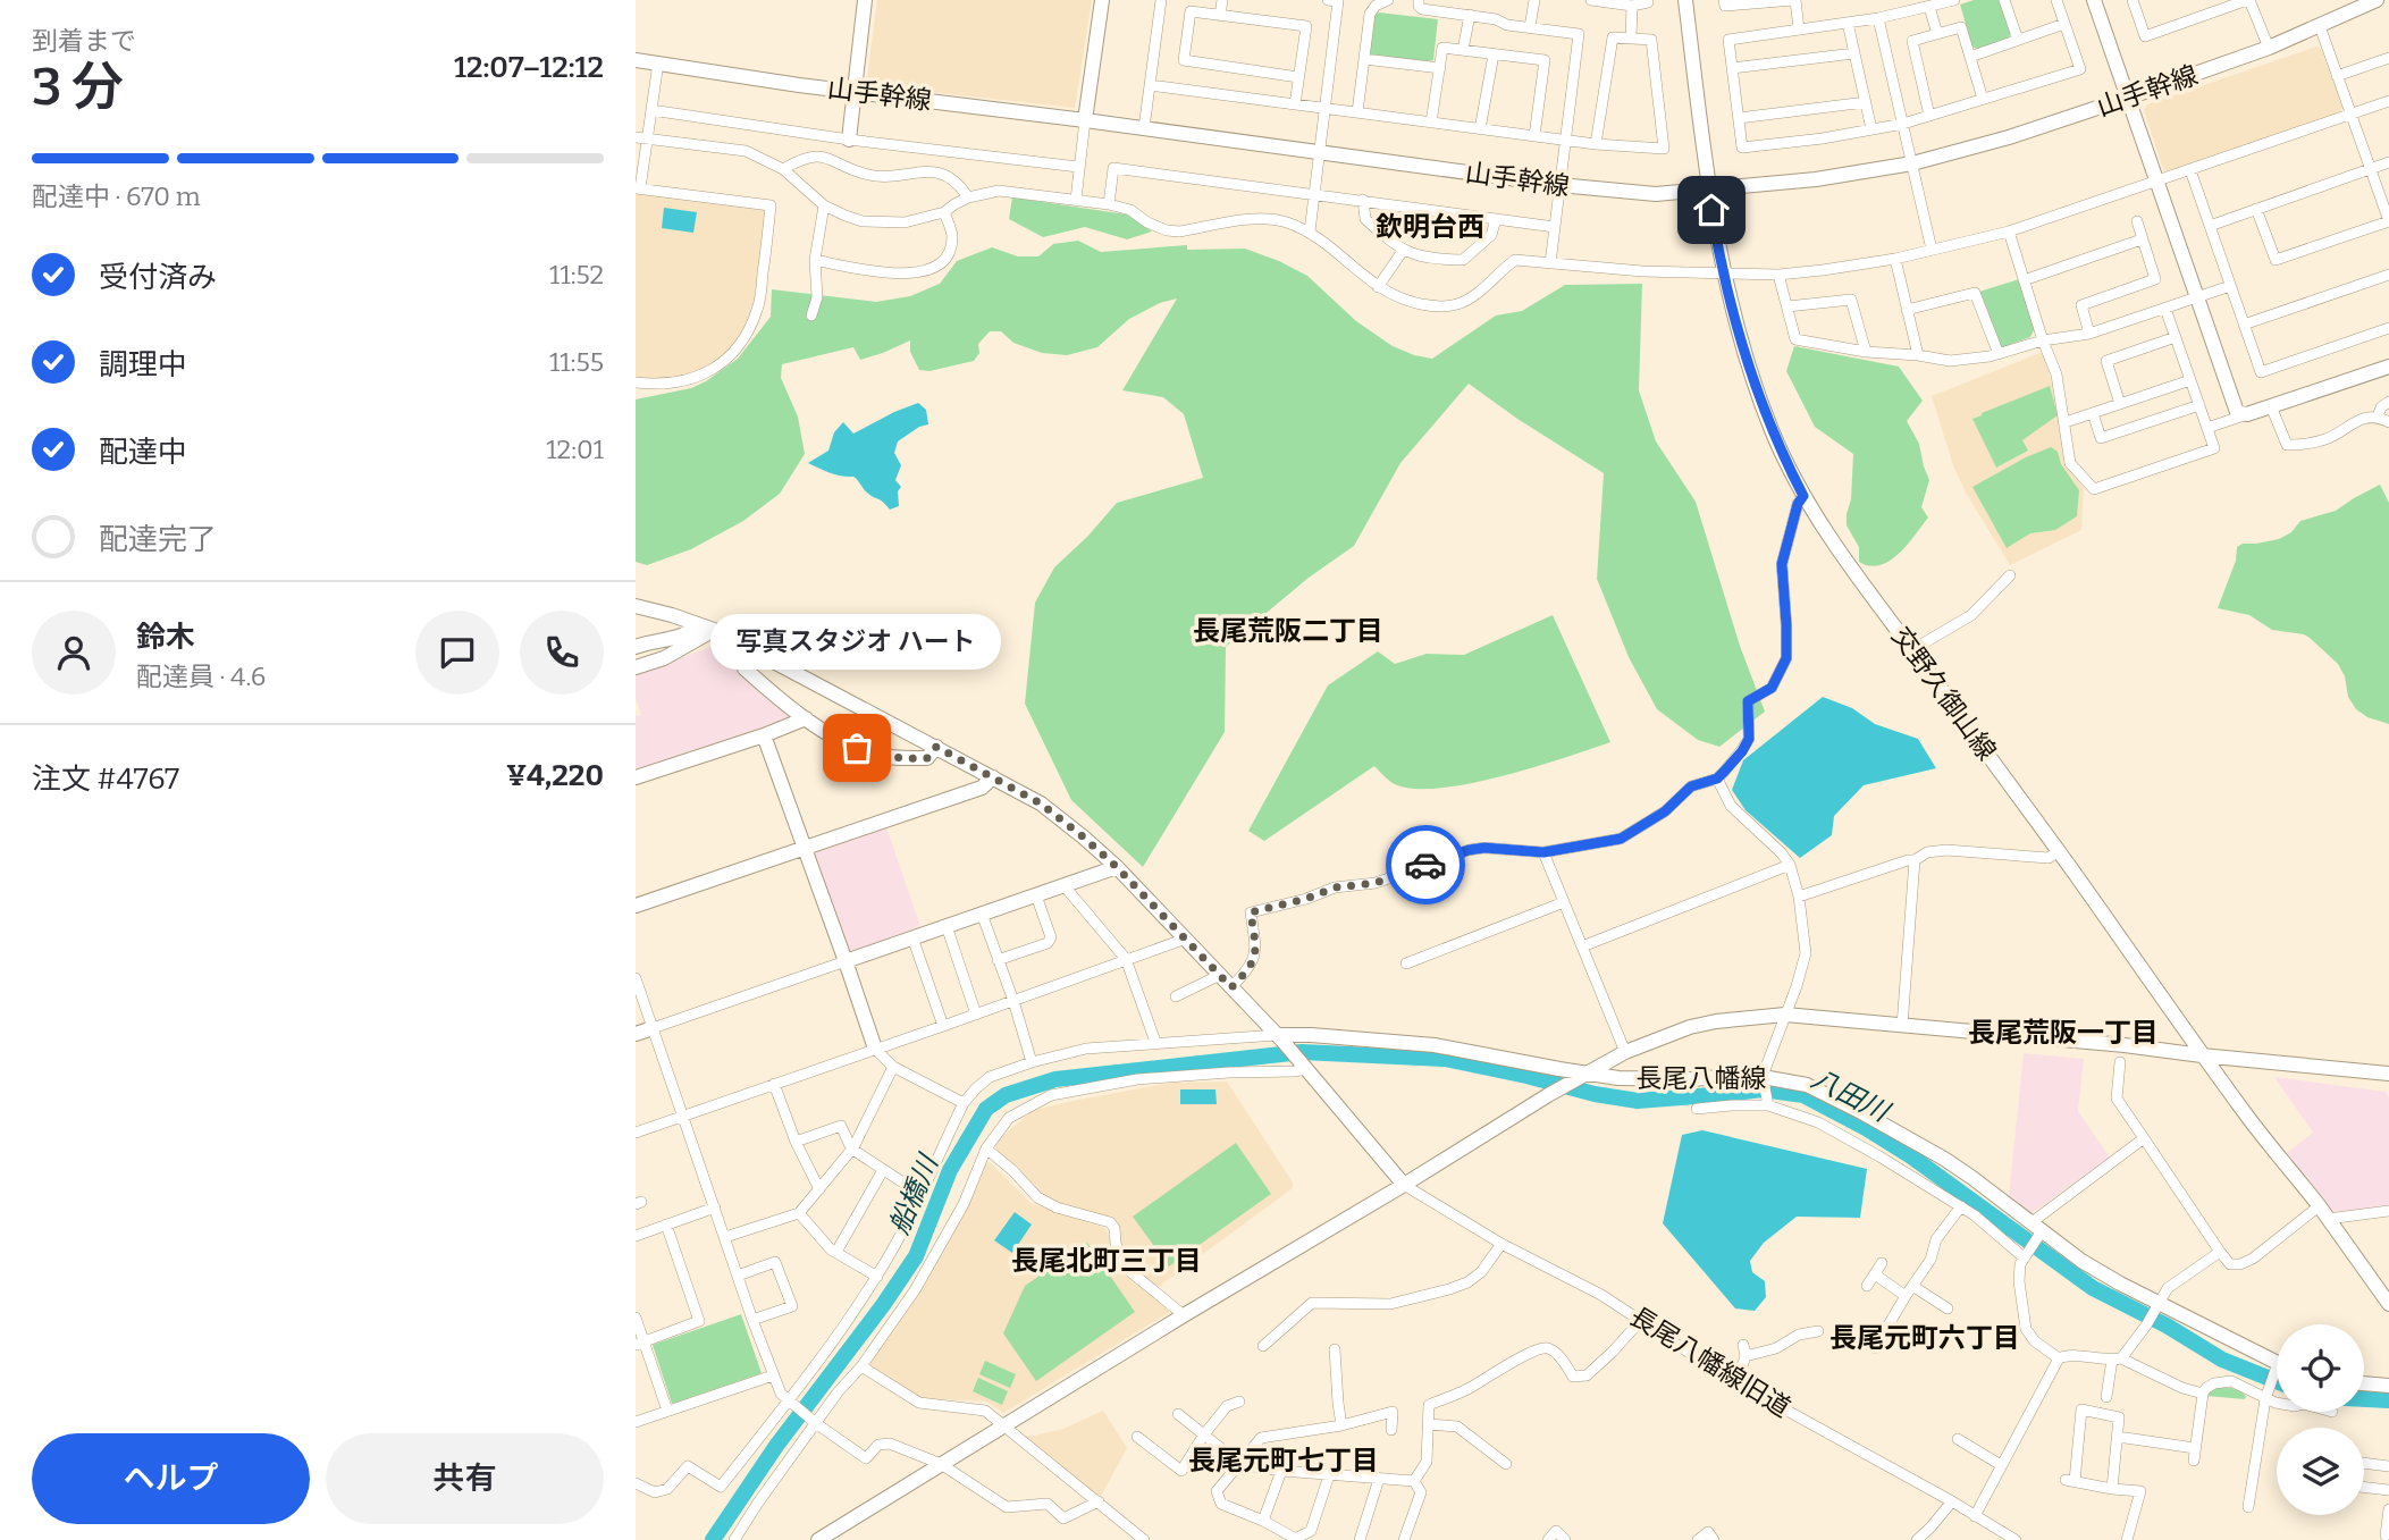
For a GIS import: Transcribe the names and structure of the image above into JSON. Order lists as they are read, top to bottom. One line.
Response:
{"streets":{"street":["山手幹線","交野久御山線","長尾八幡線","長尾八幡線旧道"]},"crossings":[["山手幹線","交野久御山線"]],"districts":["欽明台西","長尾荒阪二丁目","長尾荒阪一丁目","長尾北町三丁目","長尾元町六丁目","長尾元町七丁目"],"water":["八田川","船橋川"],"places":["写真スタジオ ハート"],"page":{"heading":["3 分","到着まで","12:07–12:12"],"panel":["鈴木","配達員 · 4.6","注文 #4767","¥4,220"],"bar":"配達中 · 670 m","list":[["受付済み","11:52"],["調理中","11:55"],["配達中","12:01"],"配達完了"],"bubble":"写真スタジオ ハート","buttons":["ヘルプ","共有"]}}
